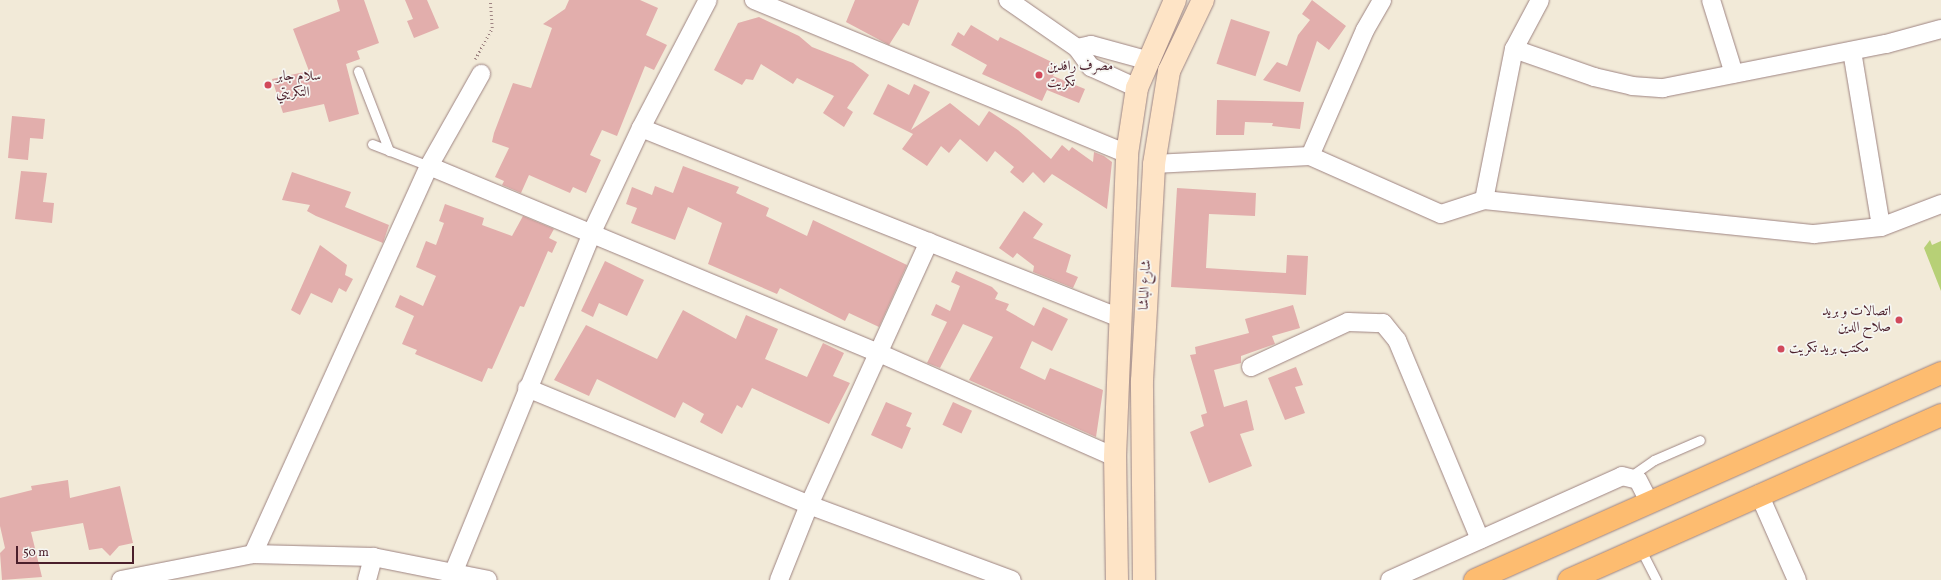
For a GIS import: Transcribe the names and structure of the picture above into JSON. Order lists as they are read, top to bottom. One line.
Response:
{"streets":{"main road":["شارع الباشا"]},"places":["مصرف رافدين تكريت","سلام جابر التكريتي","اتصالات و بريد صلاح الدين","مكتب بريد تكريت"],"scale_bar":"50 m"}
